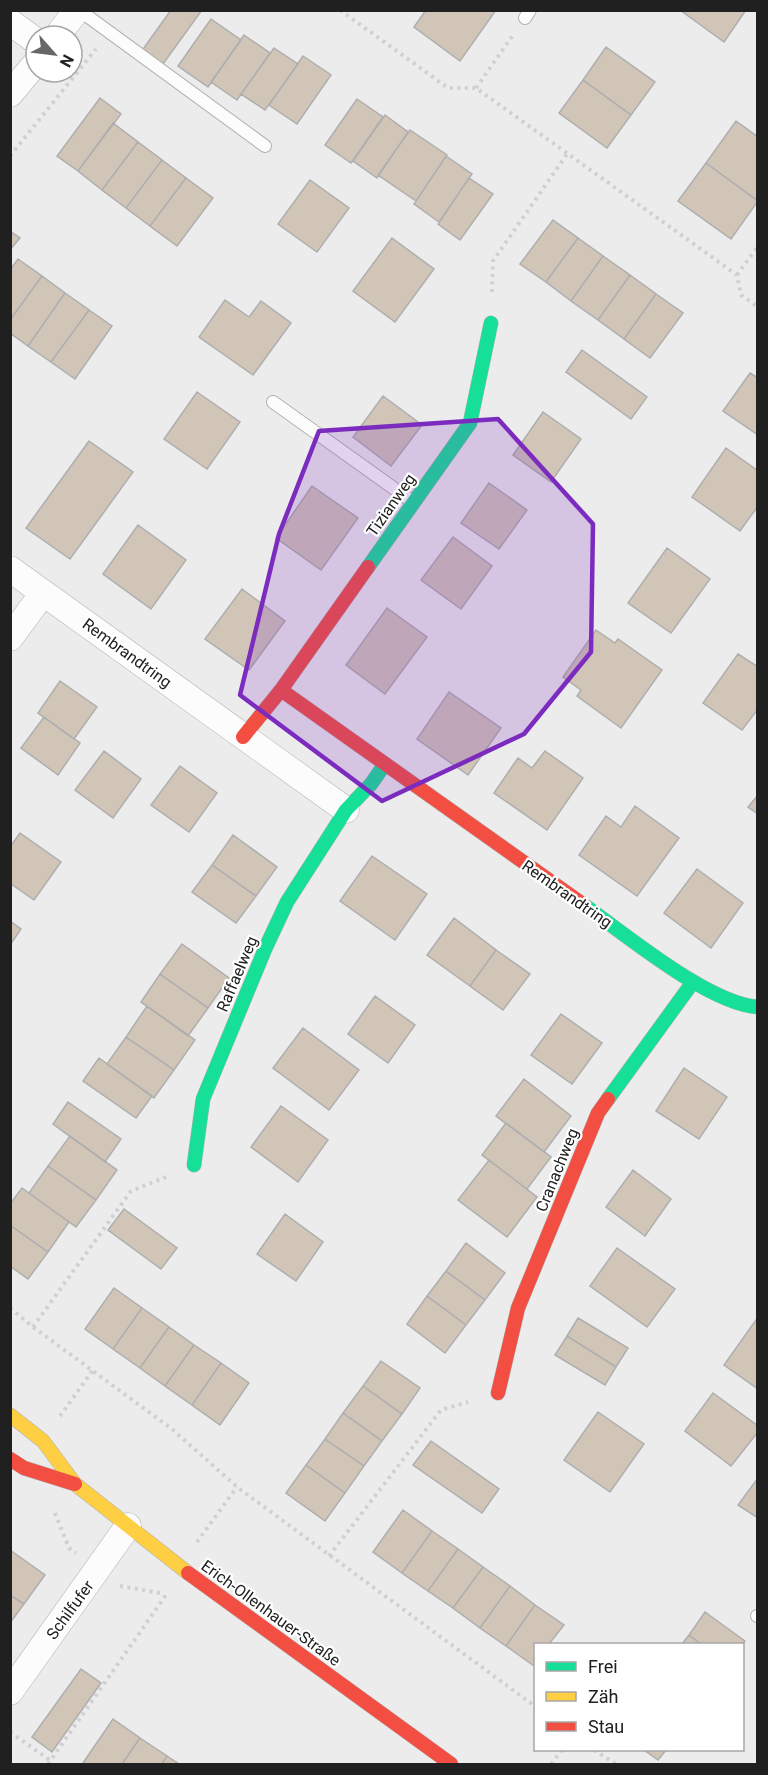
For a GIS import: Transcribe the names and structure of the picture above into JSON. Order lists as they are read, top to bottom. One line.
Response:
{"streets":{"street":["Tizianweg","Rembrandtring","Raffaelweg","Cranachweg","Schilfufer","Erich-Ollenhauer-Straße"]},"crossings":[["Tizianweg","Rembrandtring"],["Rembrandtring","Raffaelweg"],["Rembrandtring","Cranachweg"],["Schilfufer","Erich-Ollenhauer-Straße"]],"legend":["Frei","Zäh","Stau"],"north":"bottom right"}
